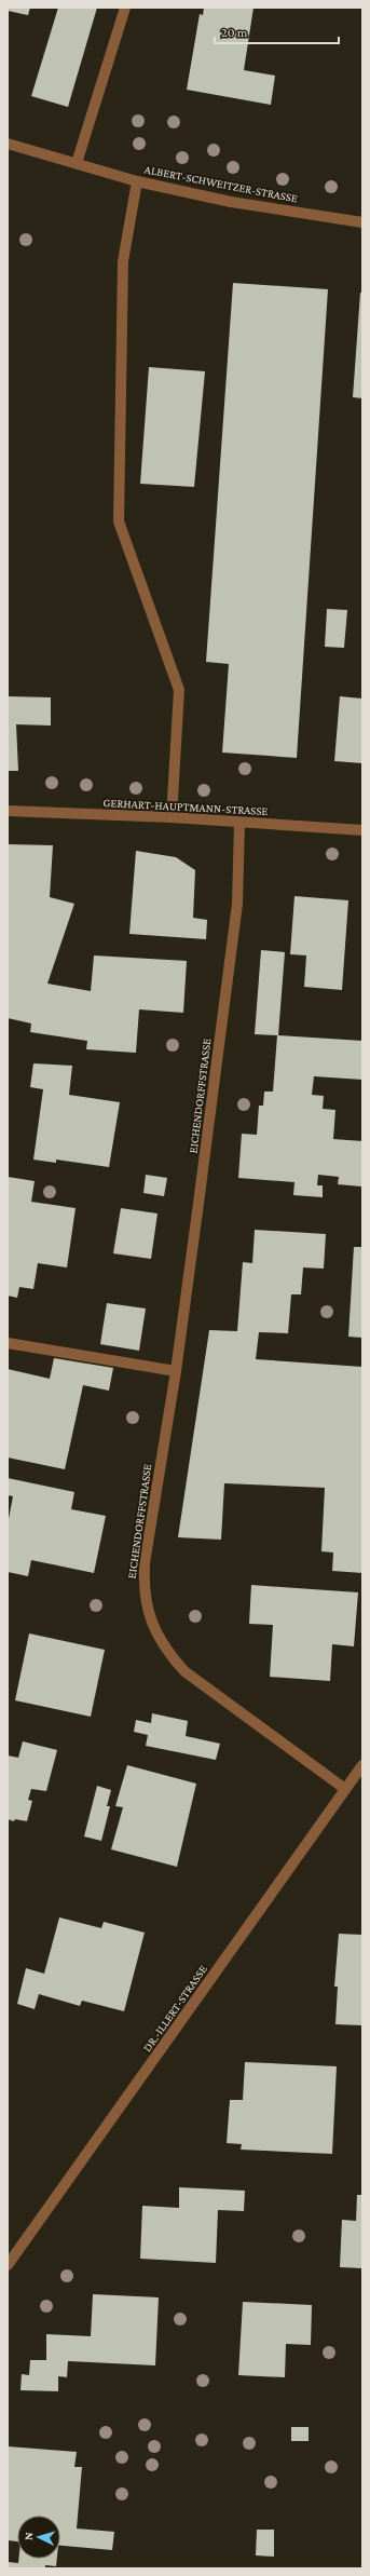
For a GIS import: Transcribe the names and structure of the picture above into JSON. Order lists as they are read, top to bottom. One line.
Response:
{"streets":{"street":["ALBERT-SCHWEITZER-STRASSE","GERHART-HAUPTMANN-STRASSE","EICHENDORFFSTRASSE","DR.-ILLERT-STRASSE"]},"crossings":[["GERHART-HAUPTMANN-STRASSE","EICHENDORFFSTRASSE"],["EICHENDORFFSTRASSE","DR.-ILLERT-STRASSE"]],"scale_bar":"20 m","north":"left"}
